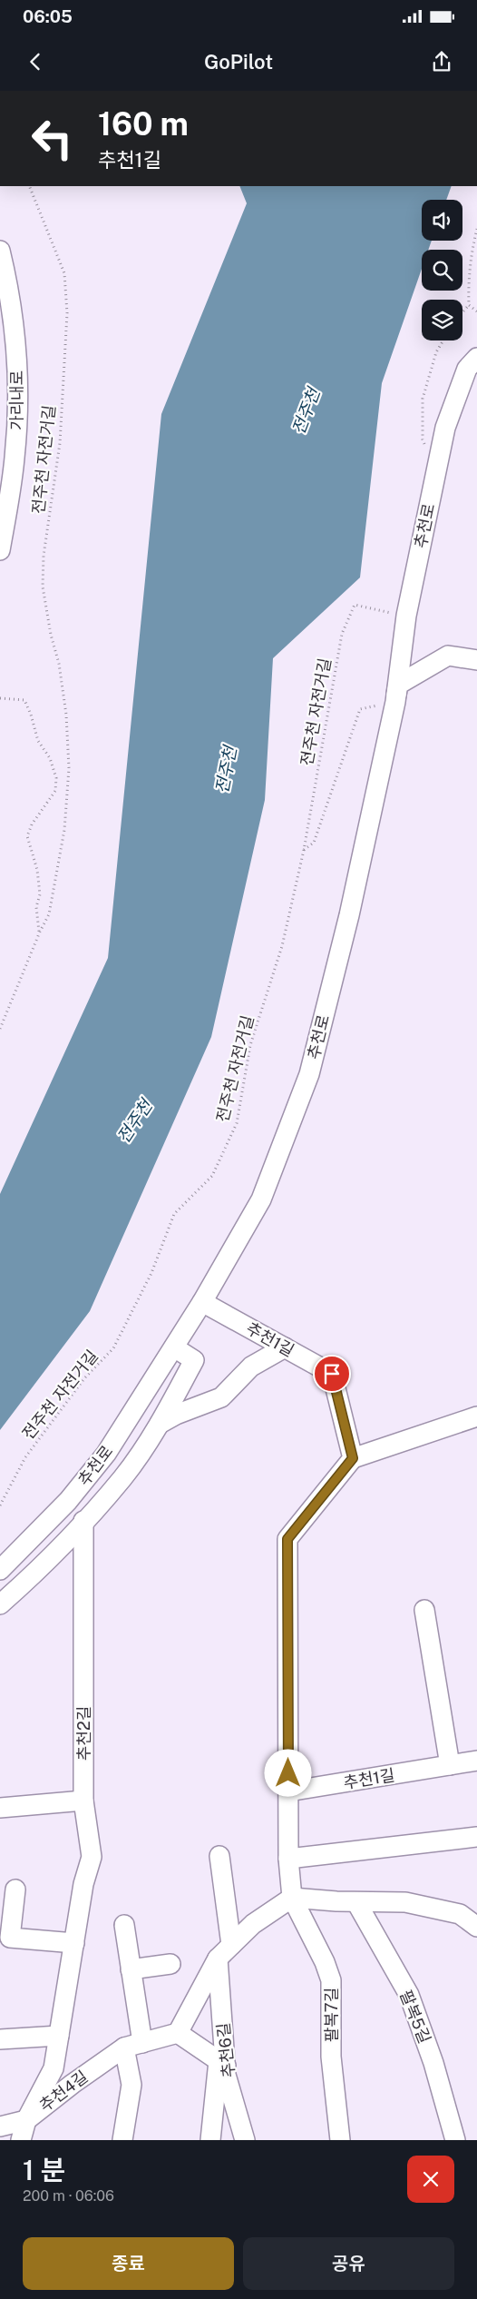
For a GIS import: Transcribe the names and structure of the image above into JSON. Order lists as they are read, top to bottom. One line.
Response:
{"streets":{"street":["가리내로","추천로","추천1길","추천2길","팔복7길","팔복5길","추천6길","추천4길"],"path":["전주천 자전거길"]},"crossings":[["전주천 자전거길","추천로"],["추천로","추천1길"],["추천로","추천2길"],["추천2길","추천4길"]],"water":["전주천"],"page":{"status":"06:05","header":"GoPilot","turn":["160 m","추천1길"],"heading":["1 분","200 m · 06:06"],"buttons":["종료","공유"]}}
